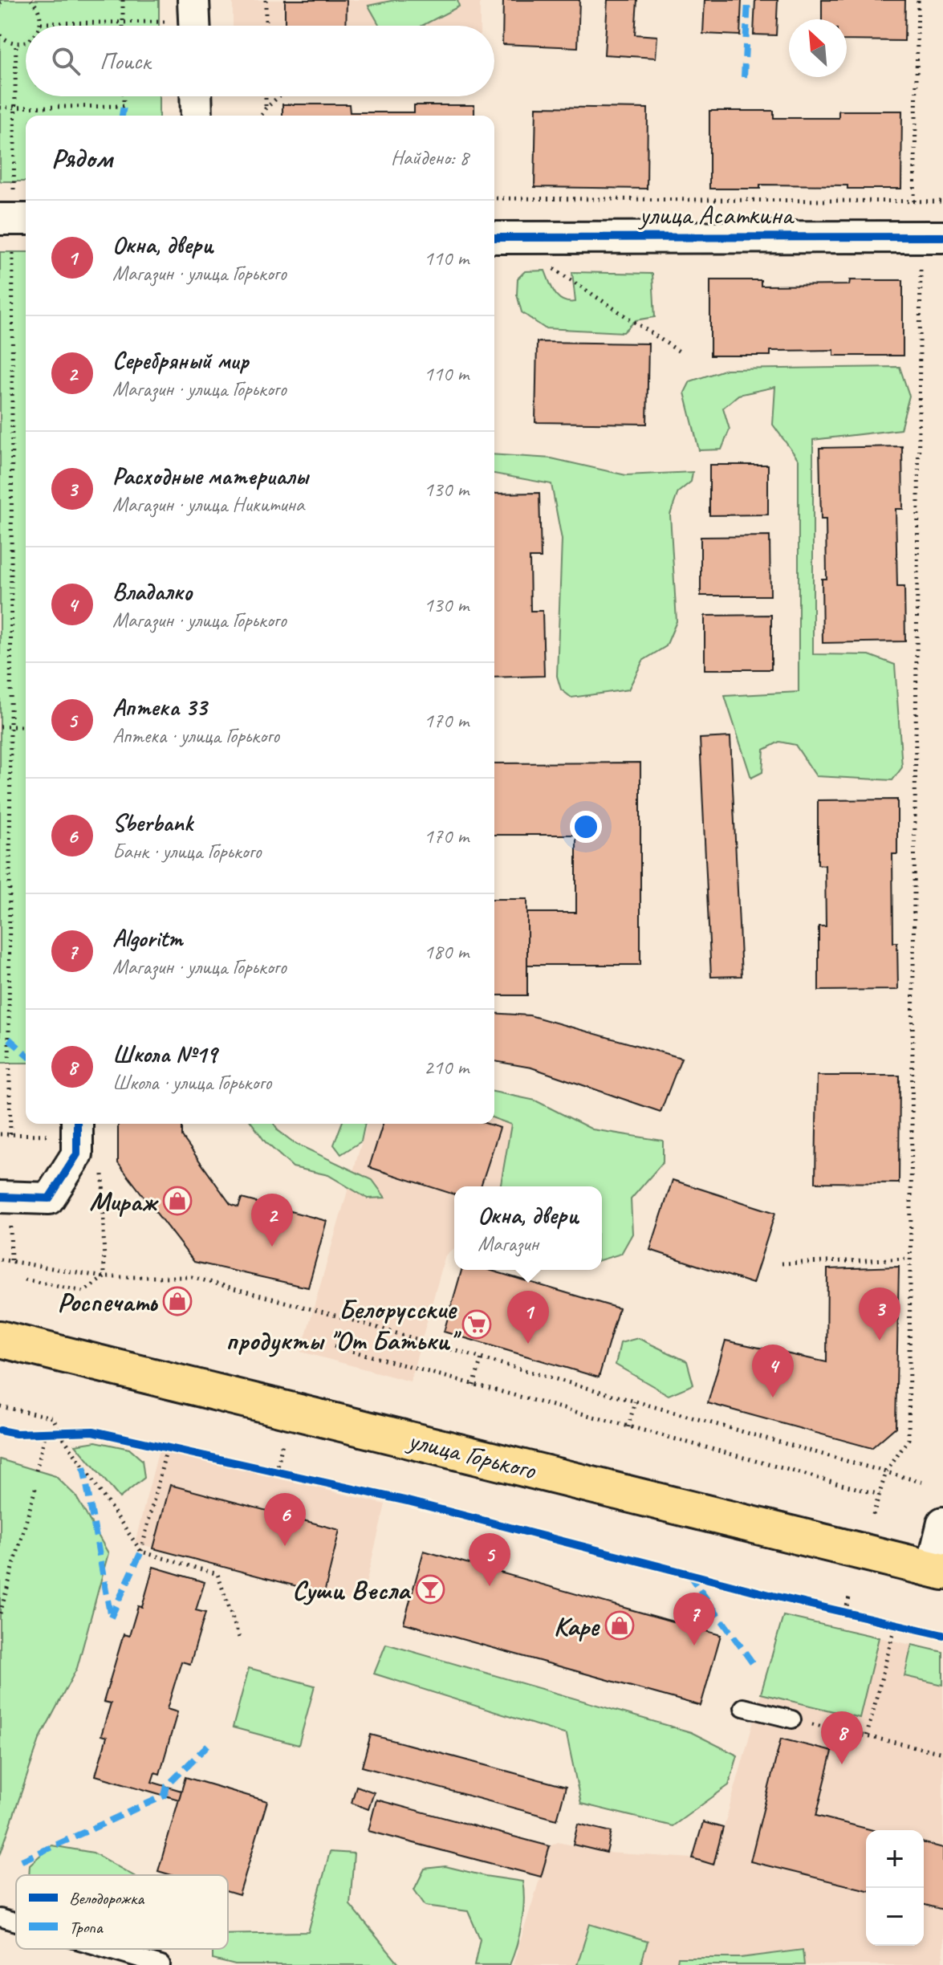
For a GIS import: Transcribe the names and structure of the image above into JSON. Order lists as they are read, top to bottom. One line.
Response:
{"streets":{"main road":["улица Горького"],"street":["улица Асаткина"]},"places":{"shop":["Мираж","Роспечать","Каре"],"supermarket":["Белорусские продукты \"От Батьки\""],"bar":["Суши Весла"]},"legend":["Велодорожка","Тропа"],"north":"top left","page":{"search":"Поиск","heading":["Рядом","Найдено: 8"],"list":[{"mark":"1","name":"Окна, двери","note":"Магазин · улица Горького","value":"110 m"},{"mark":"2","name":"Серебряный мир","note":"Магазин · улица Горького","value":"110 m"},{"mark":"3","name":"Расходные материалы","note":"Магазин · улица Никитина","value":"130 m"},{"mark":"4","name":"Владалко","note":"Магазин · улица Горького","value":"130 m"},{"mark":"5","name":"Аптека 33","note":"Аптека · улица Горького","value":"170 m"},{"mark":"6","name":"Sberbank","note":"Банк · улица Горького","value":"170 m"},{"mark":"7","name":"Algoritm","note":"Магазин · улица Горького","value":"180 m"},{"mark":"8","name":"Школа №19","note":"Школа · улица Горького","value":"210 m"}],"popup":["Окна, двери","Магазин"],"pins":["2","3","1","4","6","5","7","8"],"map_buttons":["+","−"]}}
